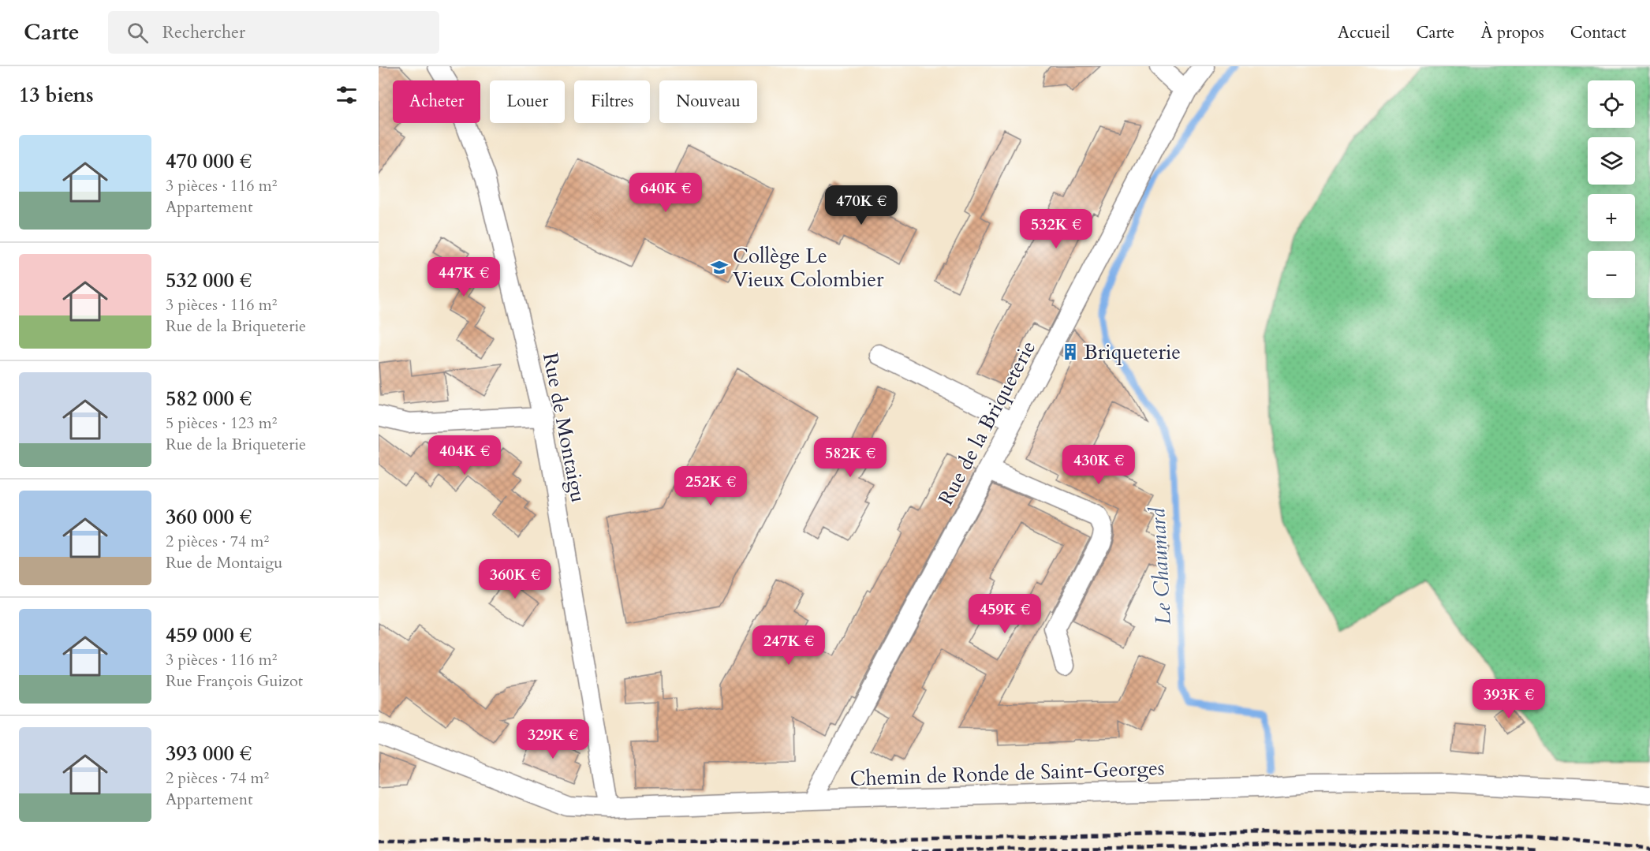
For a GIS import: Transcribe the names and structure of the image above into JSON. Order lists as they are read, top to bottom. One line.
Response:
{"streets":{"street":["Rue de la Briqueterie","Rue de Montaigu","Chemin de Ronde de Saint-Georges"]},"crossings":[["Rue de la Briqueterie","Chemin de Ronde de Saint-Georges"],["Rue de Montaigu","Chemin de Ronde de Saint-Georges"]],"water":["Le Chaumard"],"places":{"school or university":["Collège Le Vieux Colombier"],"building":["Briqueterie"]},"page":{"header":"Carte","search":"Rechercher","nav":["Accueil","Carte","À propos","Contact"],"heading":"13 biens","map_buttons":["+","−"],"chip":["Acheter","Louer","Filtres","Nouveau"],"list":[{"name":"470 000 €","note":"3 pièces · 116 m² · Appartement"},{"name":"532 000 €","note":"3 pièces · 116 m² · Rue de la Briqueterie"},{"name":"582 000 €","note":"5 pièces · 123 m² · Rue de la Briqueterie"},{"name":"360 000 €","note":"2 pièces · 74 m² · Rue de Montaigu"},{"name":"459 000 €","note":"3 pièces · 116 m² · Rue François Guizot"},{"name":"393 000 €","note":"2 pièces · 74 m² · Appartement"}],"price":["640K €","470K €","532K €","447K €","404K €","582K €","430K €","252K €","360K €","459K €","247K €","393K €","329K €"]}}
